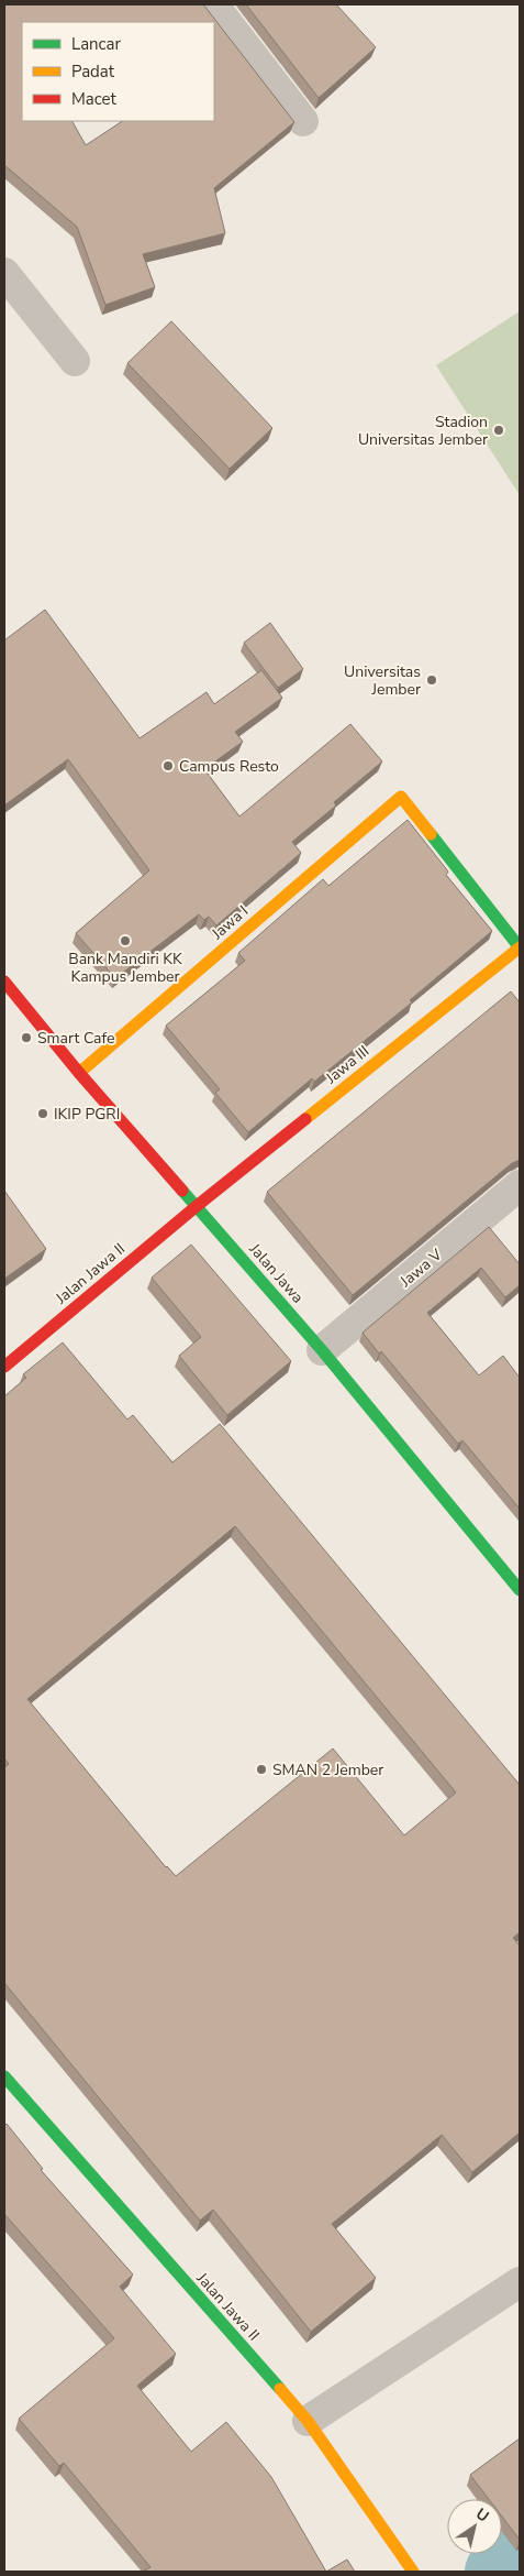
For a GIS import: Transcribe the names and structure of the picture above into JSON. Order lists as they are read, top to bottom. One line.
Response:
{"streets":{"street":["Jawa I","Jawa III","Jawa V","Jalan Jawa II","Jalan Jawa"]},"crossings":[["Jawa I","Jawa III"],["Jawa I","Jalan Jawa"],["Jawa III","Jalan Jawa II"],["Jawa III","Jalan Jawa"],["Jawa V","Jalan Jawa"],["Jalan Jawa II","Jalan Jawa"]],"places":["Stadion Universitas Jember","Universitas Jember","Campus Resto","Bank Mandiri KK Kampus Jember","Smart Cafe","IKIP PGRI","SMAN 2 Jember"],"legend":["Lancar","Padat","Macet"],"north":"top right"}
